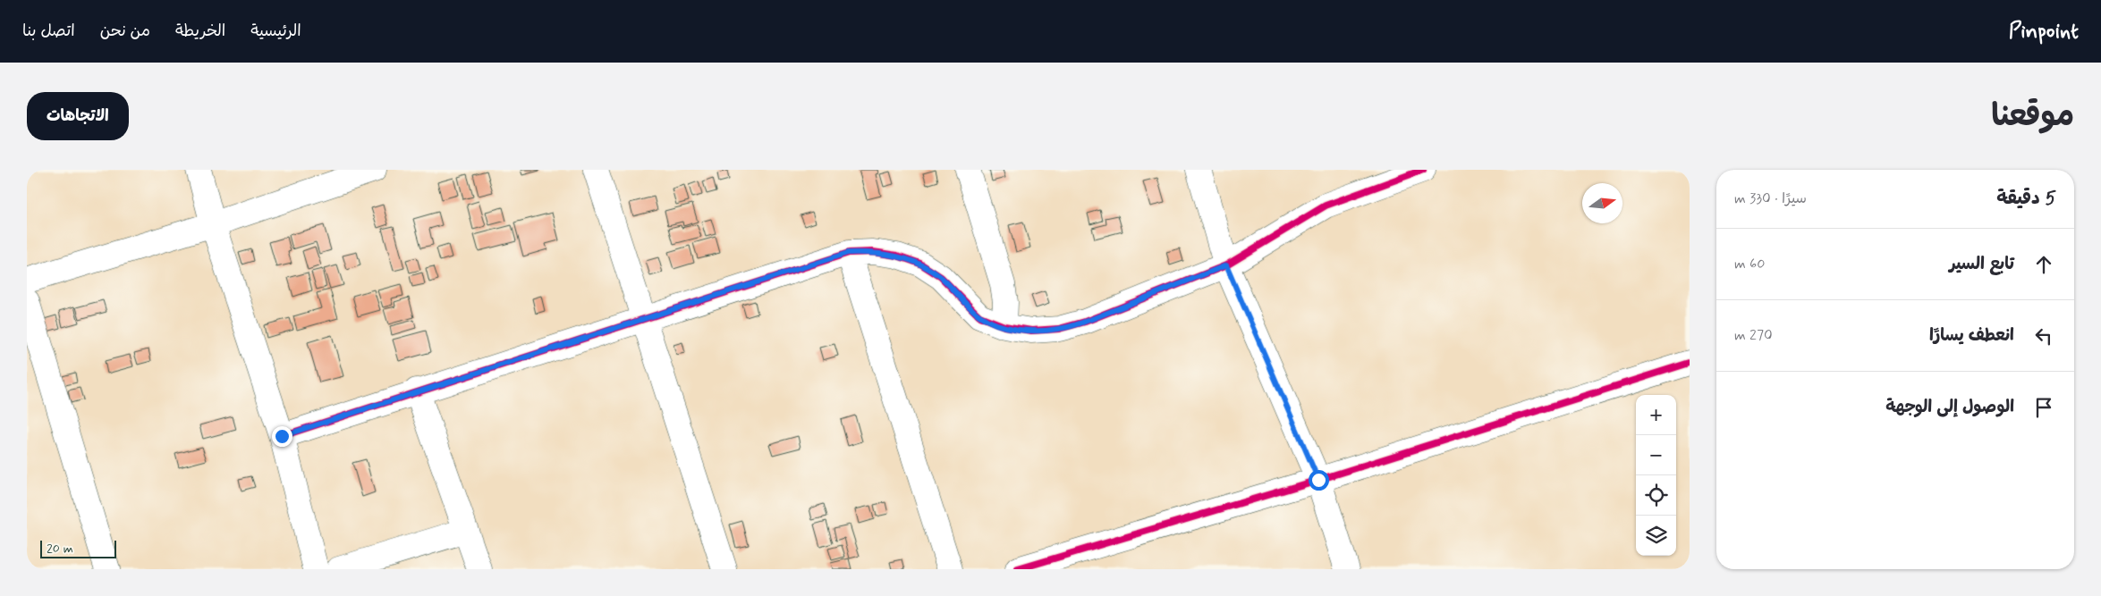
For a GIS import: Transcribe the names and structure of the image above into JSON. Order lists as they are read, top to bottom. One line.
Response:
{"scale_bar":"20 m","north":"right","page":{"header":"Pinpoint","nav":["الرئيسية","الخريطة","من نحن","اتصل بنا"],"title":"موقعنا","buttons":"الاتجاهات","heading":["5 دقيقة","سيرًا · 330 m"],"list":[["تابع السير","60 m"],["انعطف يسارًا","270 m"],"الوصول إلى الوجهة"],"map_buttons":["+","−"],"scale":"20 m"}}
